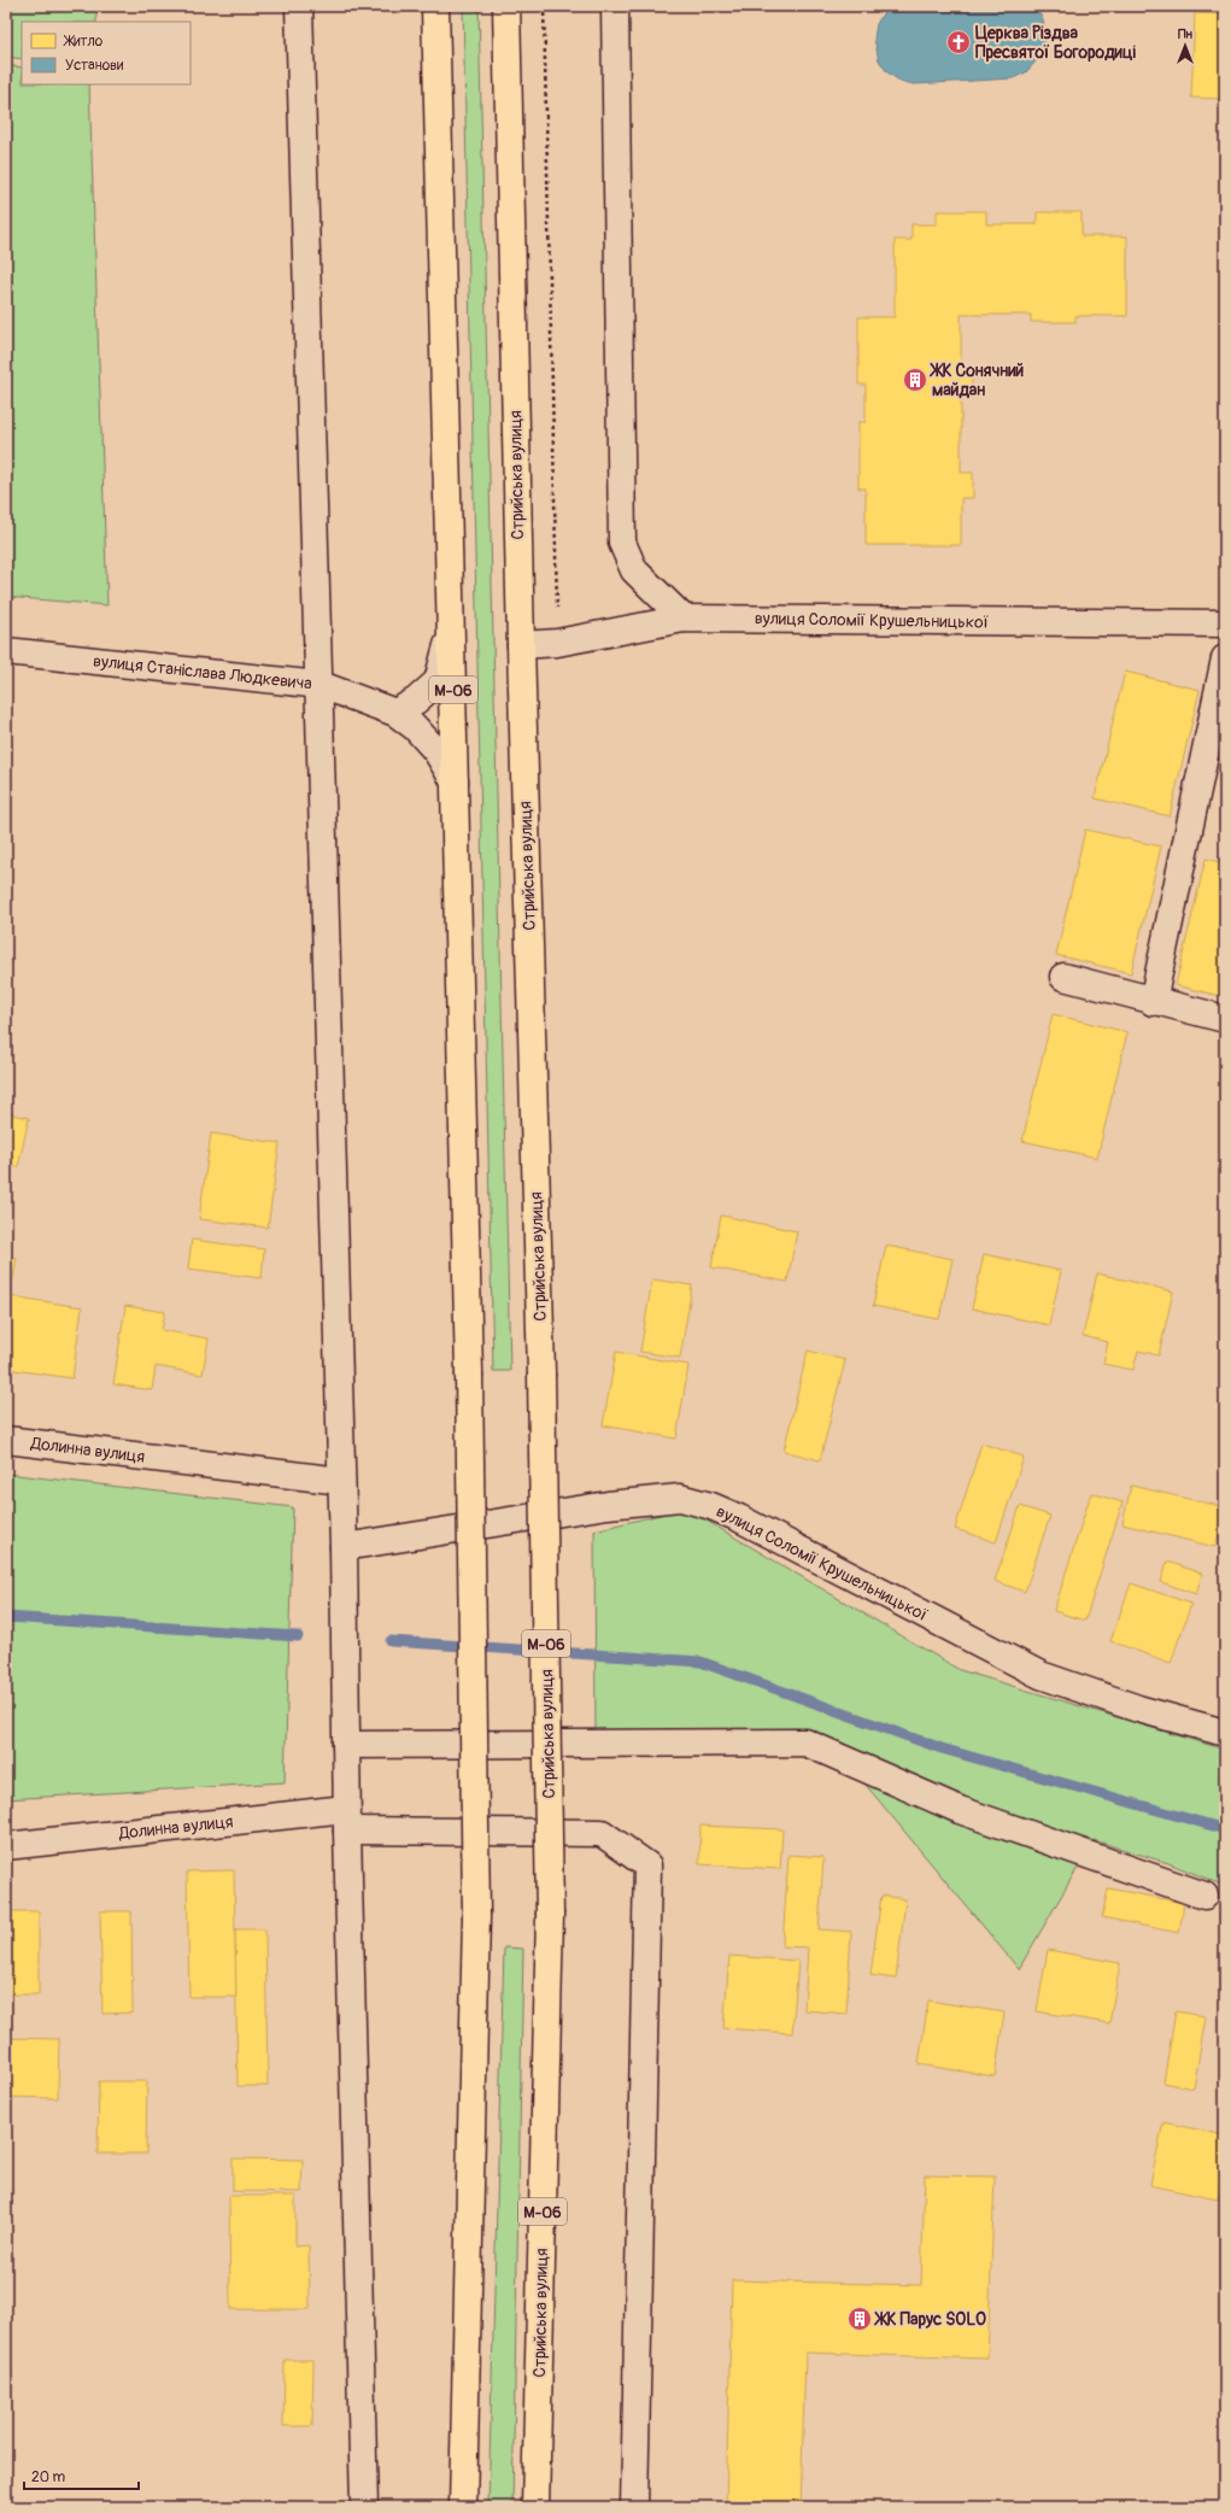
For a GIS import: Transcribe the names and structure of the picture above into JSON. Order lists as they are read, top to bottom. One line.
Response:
{"streets":{"highway":["Стрийська вулиця","М-06"],"street":["вулиця Соломії Крушельницької","вулиця Станіслава Людкевича","Долинна вулиця"]},"crossings":[["Стрийська вулиця","вулиця Соломії Крушельницької"],["вулиця Станіслава Людкевича","М-06"]],"places":{"church":["Церква Різдва Пресвятої Богородиці"],"building":["ЖК Сонячний майдан","ЖК Парус SOLO"]},"legend":["Житло","Установи"],"scale_bar":"20 m","north":"top"}
